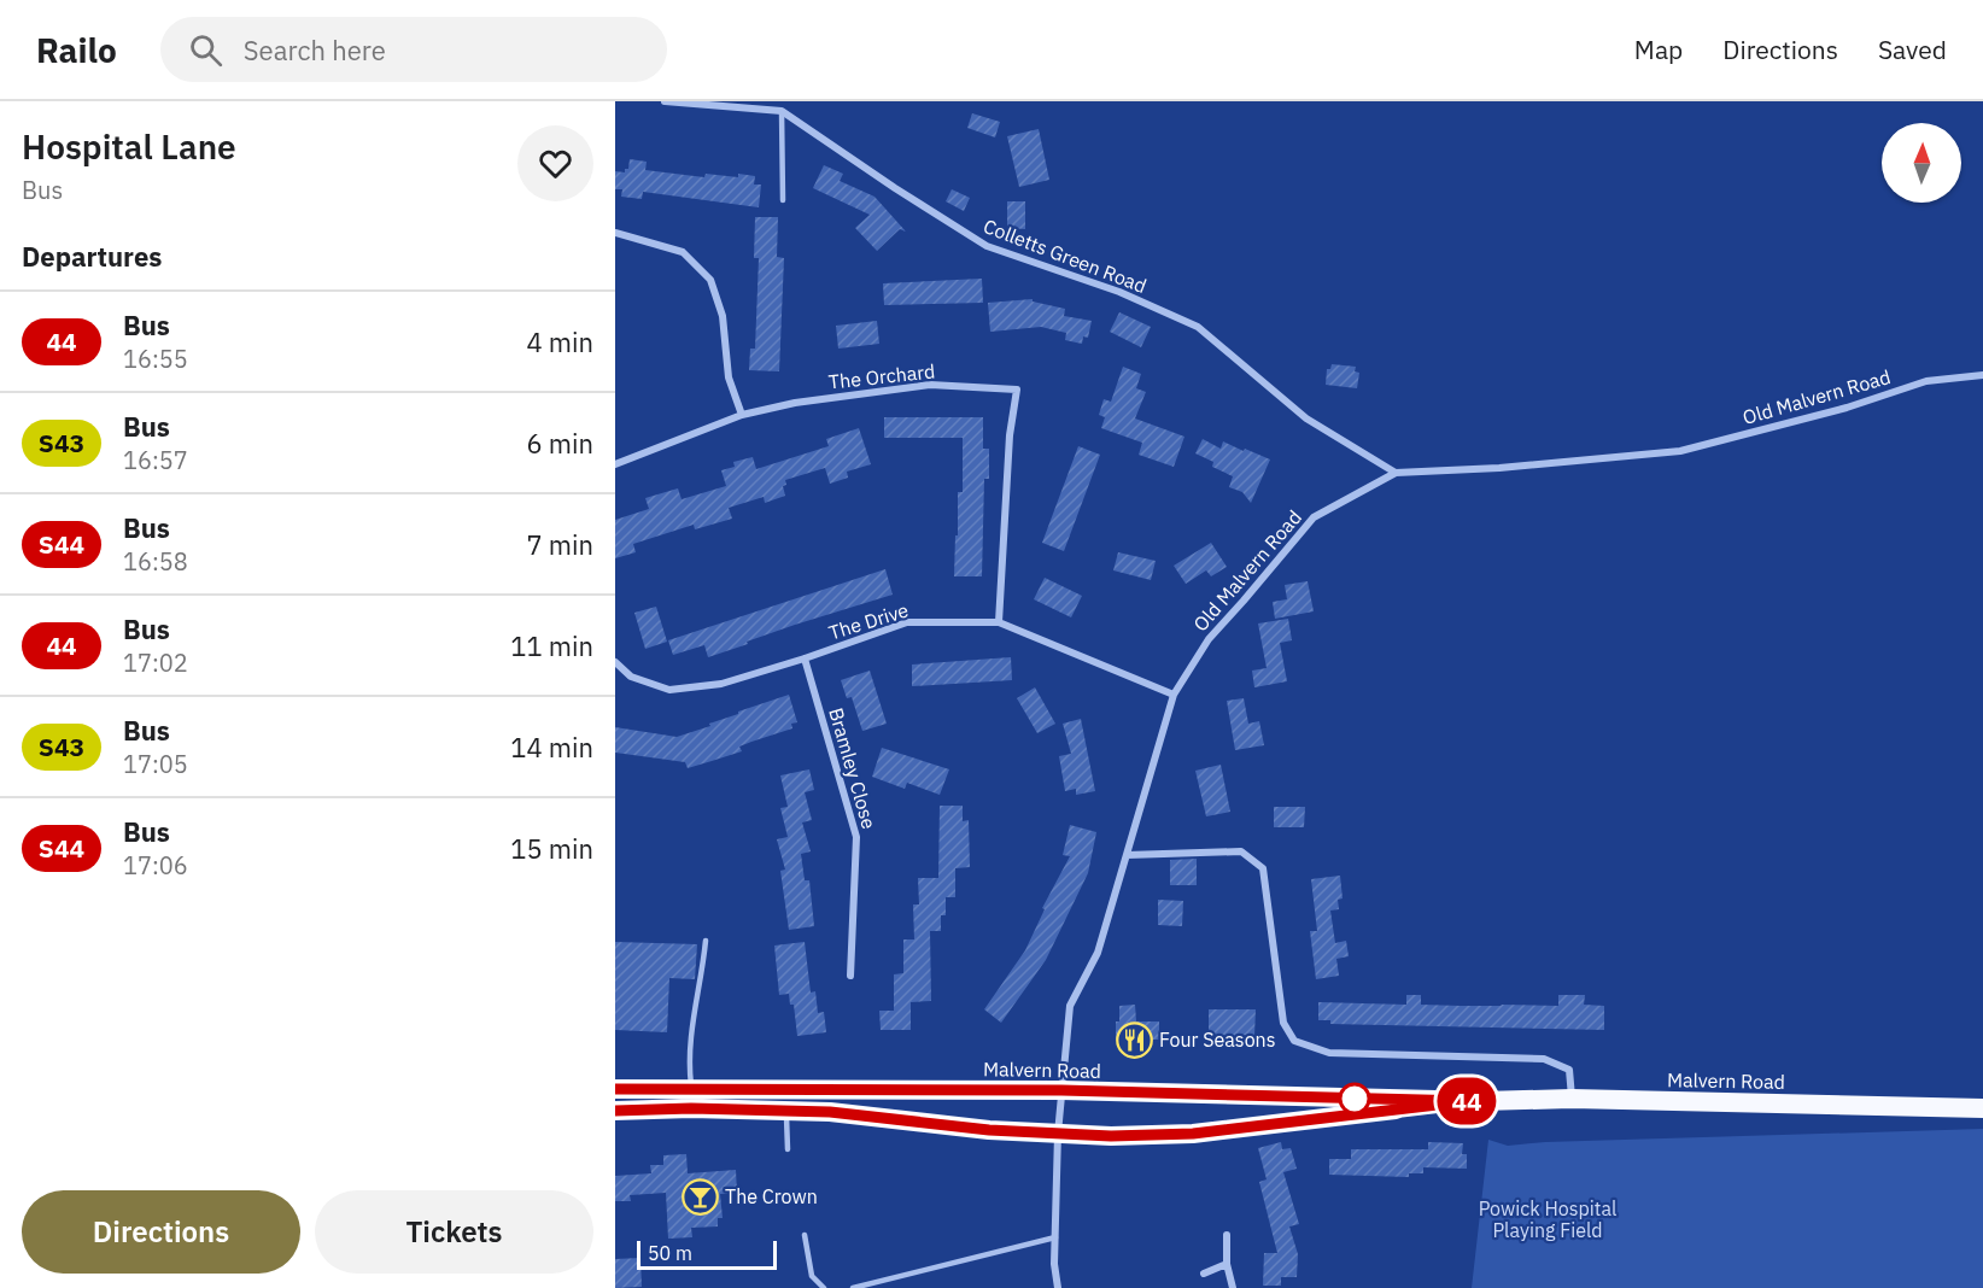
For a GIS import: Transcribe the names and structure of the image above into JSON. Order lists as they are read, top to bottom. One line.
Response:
{"streets":{"highway":["Malvern Road"],"street":["Colletts Green Road","The Orchard","Old Malvern Road","The Drive","Bramley Close"]},"crossings":[["Colletts Green Road","Old Malvern Road"],["The Orchard","The Drive"],["Old Malvern Road","The Drive"],["Old Malvern Road","Malvern Road"],["The Drive","Bramley Close"]],"parks":["Powick Hospital Playing Field"],"places":{"restaurant":["Four Seasons"],"bar":["The Crown"]},"lines":["bus line 44"],"scale_bar":"50 m","north":"top","page":{"header":"Railo","search":"Search here","nav":["Map","Directions","Saved"],"heading":[["Hospital Lane","Bus"],"Departures"],"on_map":"44","list":[{"mark":"44","name":"Bus","note":"16:55","value":"4 min"},{"mark":"S43","name":"Bus","note":"16:57","value":"6 min"},{"mark":"S44","name":"Bus","note":"16:58","value":"7 min"},{"mark":"44","name":"Bus","note":"17:02","value":"11 min"},{"mark":"S43","name":"Bus","note":"17:05","value":"14 min"},{"mark":"S44","name":"Bus","note":"17:06","value":"15 min"}],"buttons":["Directions","Tickets"],"scale":"50 m"}}
